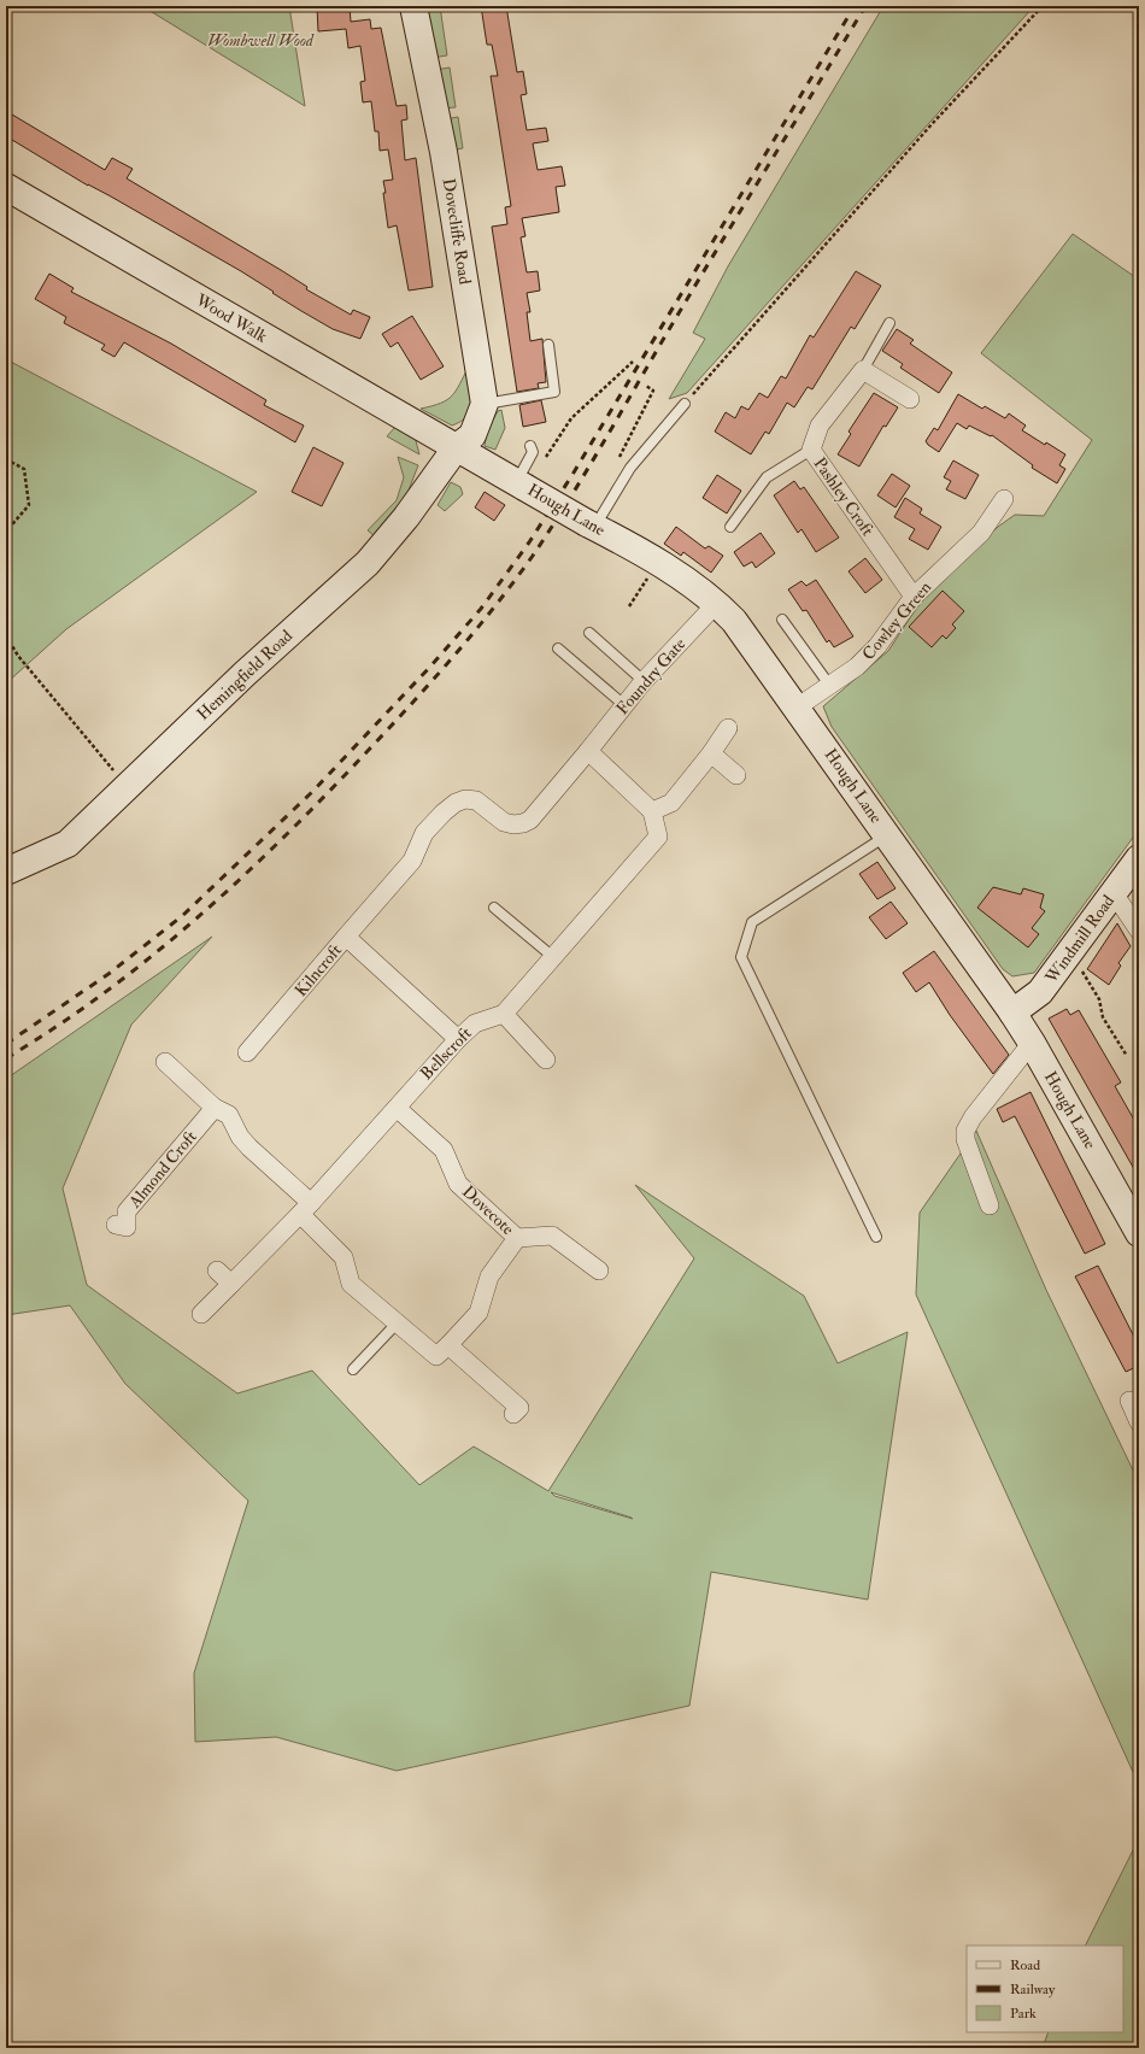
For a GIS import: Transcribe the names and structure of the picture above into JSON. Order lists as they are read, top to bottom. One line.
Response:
{"streets":{"main road":["Dovecliffe Road","Wood Walk","Hough Lane","Hemingfield Road","Windmill Road"],"street":["Pashley Croft","Cowley Green","Foundry Gate","Kilncroft","Bellscroft","Almond Croft","Dovecote"]},"crossings":[["Wood Walk","Hough Lane"],["Wood Walk","Hemingfield Road"],["Pashley Croft","Cowley Green"],["Hough Lane","Cowley Green"],["Hough Lane","Hemingfield Road"],["Hough Lane","Foundry Gate"],["Hough Lane","Windmill Road"],["Foundry Gate","Kilncroft"],["Kilncroft","Bellscroft"],["Bellscroft","Dovecote"]],"parks":["Wombwell Wood"],"legend":["Road","Railway","Park"]}
